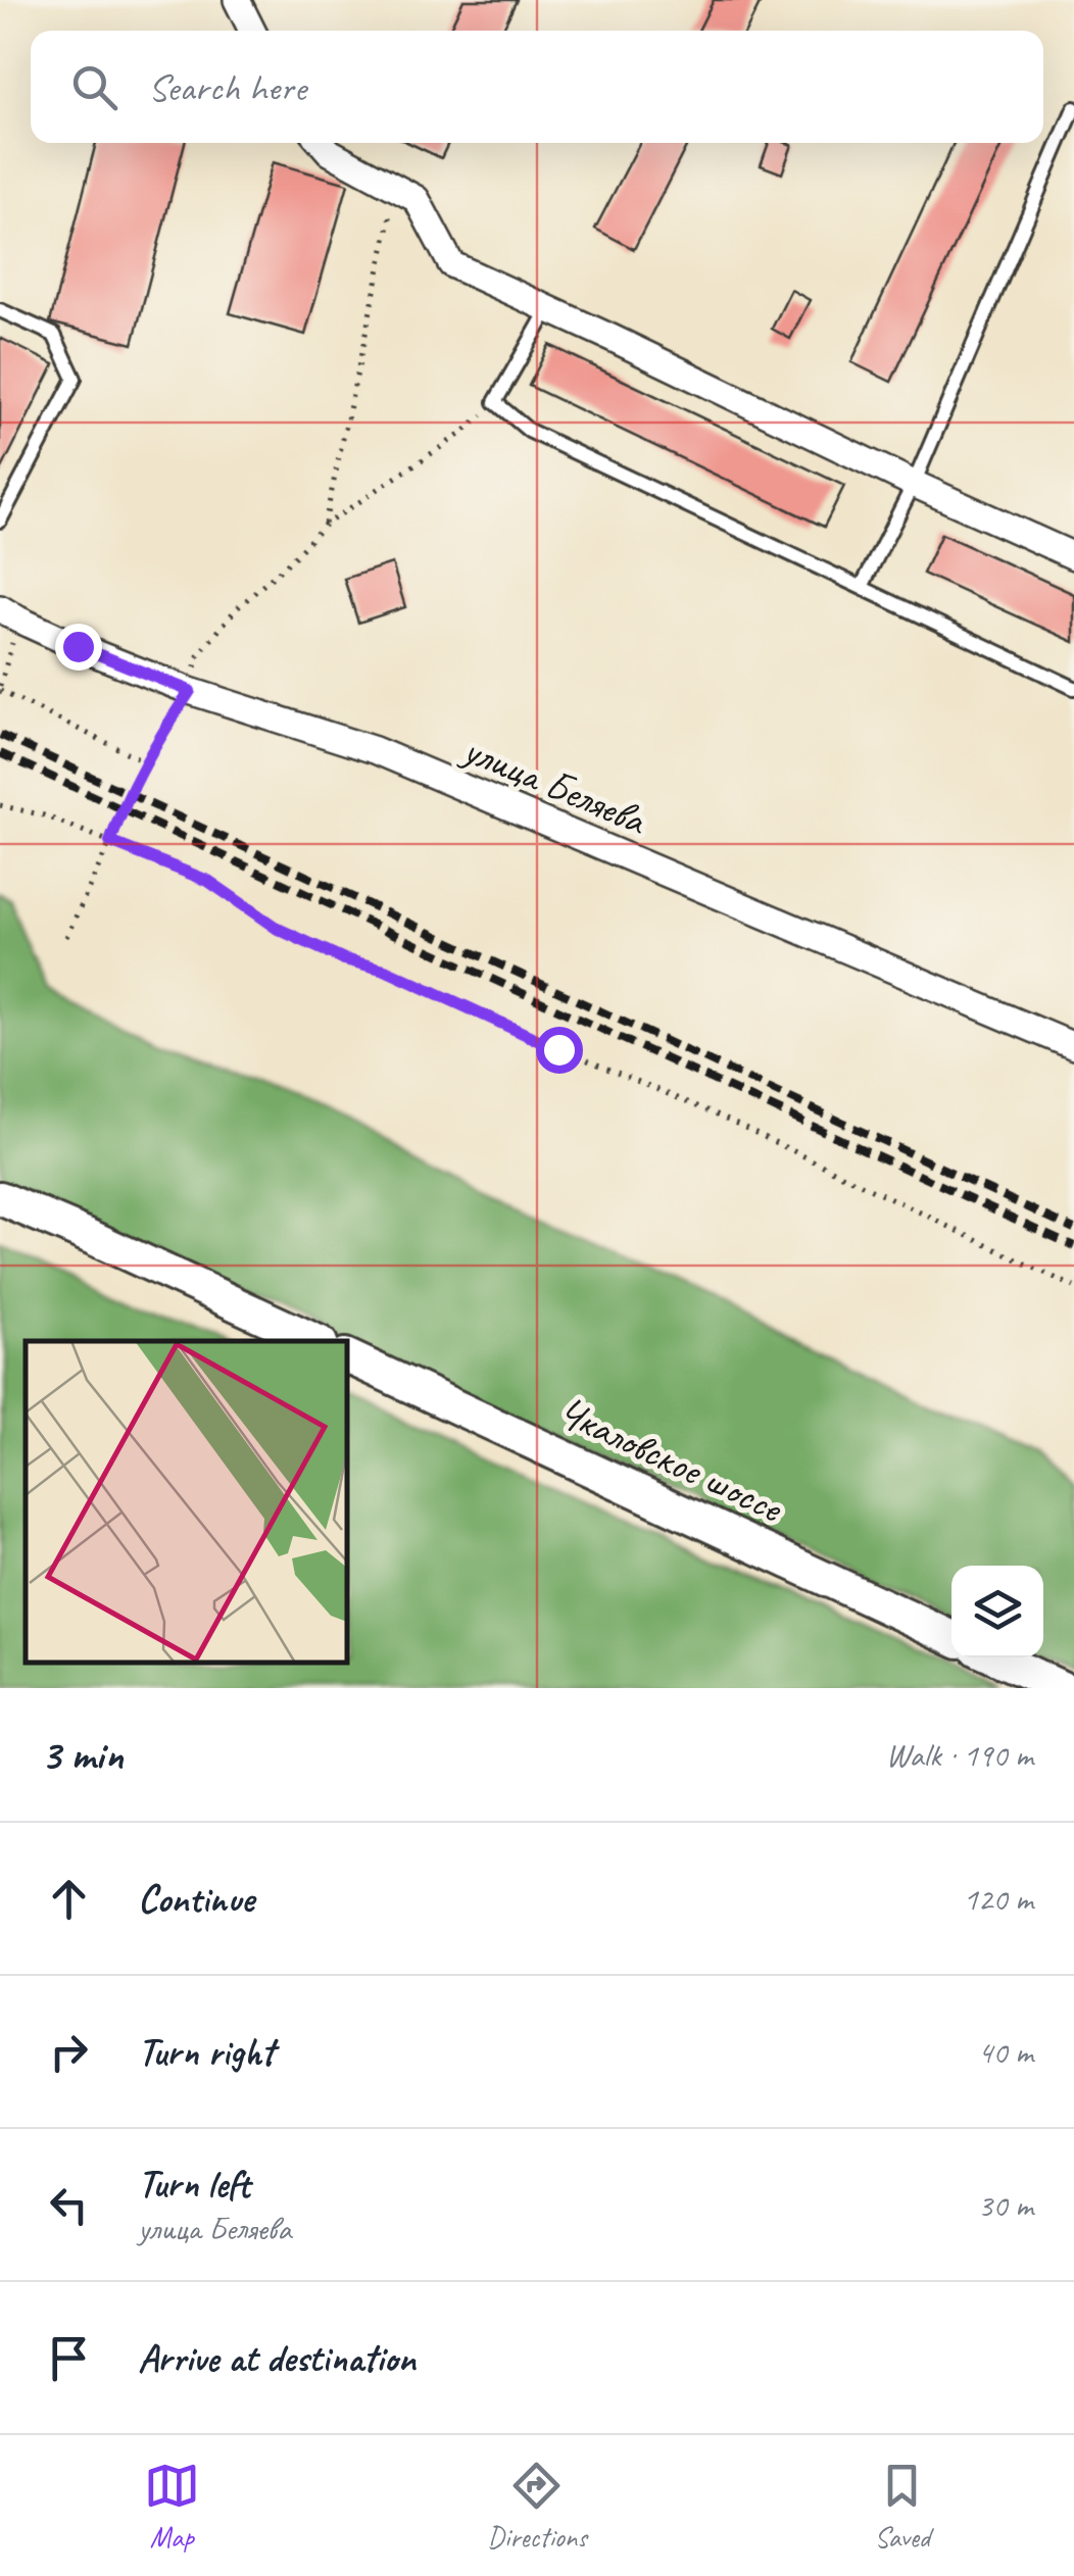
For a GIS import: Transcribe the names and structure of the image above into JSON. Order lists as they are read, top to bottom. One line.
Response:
{"streets":{"street":["улица Беляева","Чкаловское шоссе"]},"page":{"search":"Search here","heading":["3 min","Walk · 190 m"],"list":[["Continue","120 m"],["Turn right","40 m"],["Turn left","улица Беляева","30 m"],"Arrive at destination"],"nav":["Map","Directions","Saved"]}}
